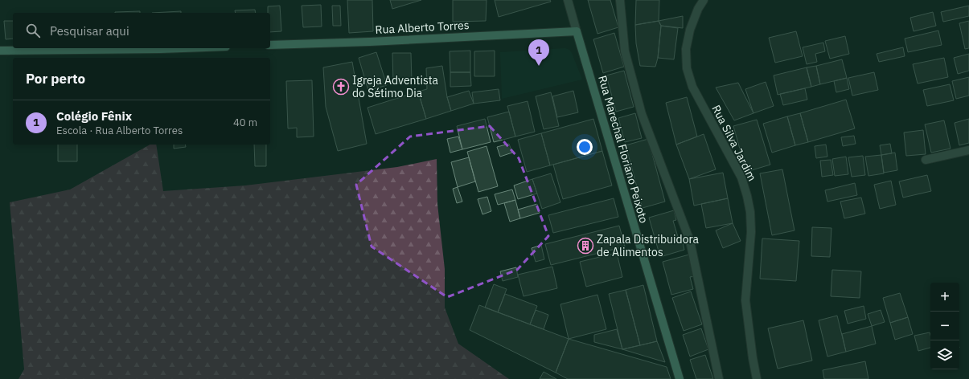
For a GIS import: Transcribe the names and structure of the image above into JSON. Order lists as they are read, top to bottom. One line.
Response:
{"streets":{"main road":["Rua Alberto Torres","Rua Marechal Floriano Peixoto"],"street":["Rua Silva Jardim"]},"crossings":[["Rua Alberto Torres","Rua Marechal Floriano Peixoto"]],"places":{"church":["Igreja Adventista do Sétimo Dia"],"building":["Zapala Distribuidora de Alimentos"]},"page":{"search":"Pesquisar aqui","pins":"1","heading":"Por perto","list":[{"mark":"1","name":"Colégio Fênix","note":"Escola · Rua Alberto Torres","value":"40 m"}],"map_buttons":["+","−"]}}
